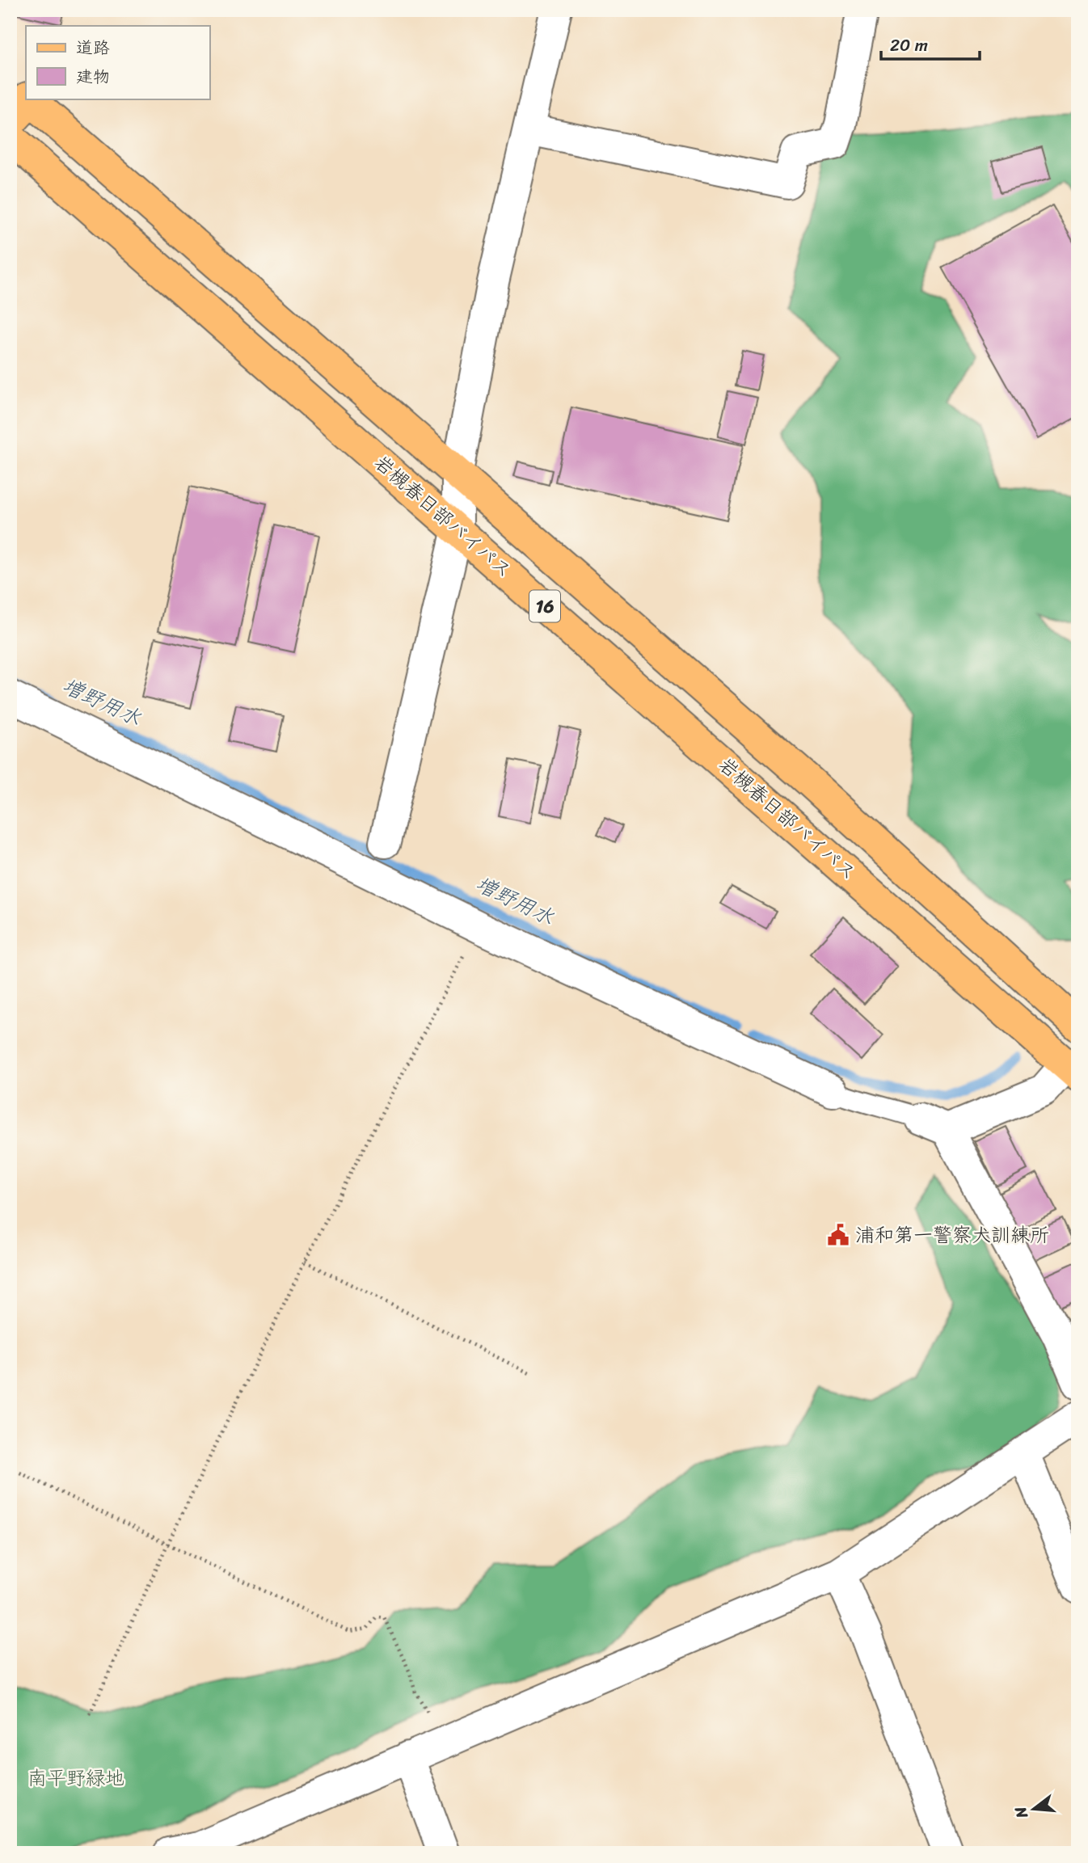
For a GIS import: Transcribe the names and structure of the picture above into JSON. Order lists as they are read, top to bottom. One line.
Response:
{"streets":{"main road":["岩槻春日部バイパス","16"]},"water":["増野用水"],"parks":["南平野緑地"],"places":{"public building":["浦和第一警察犬訓練所"]},"legend":["道路","建物"],"scale_bar":"20 m","north":"left"}
